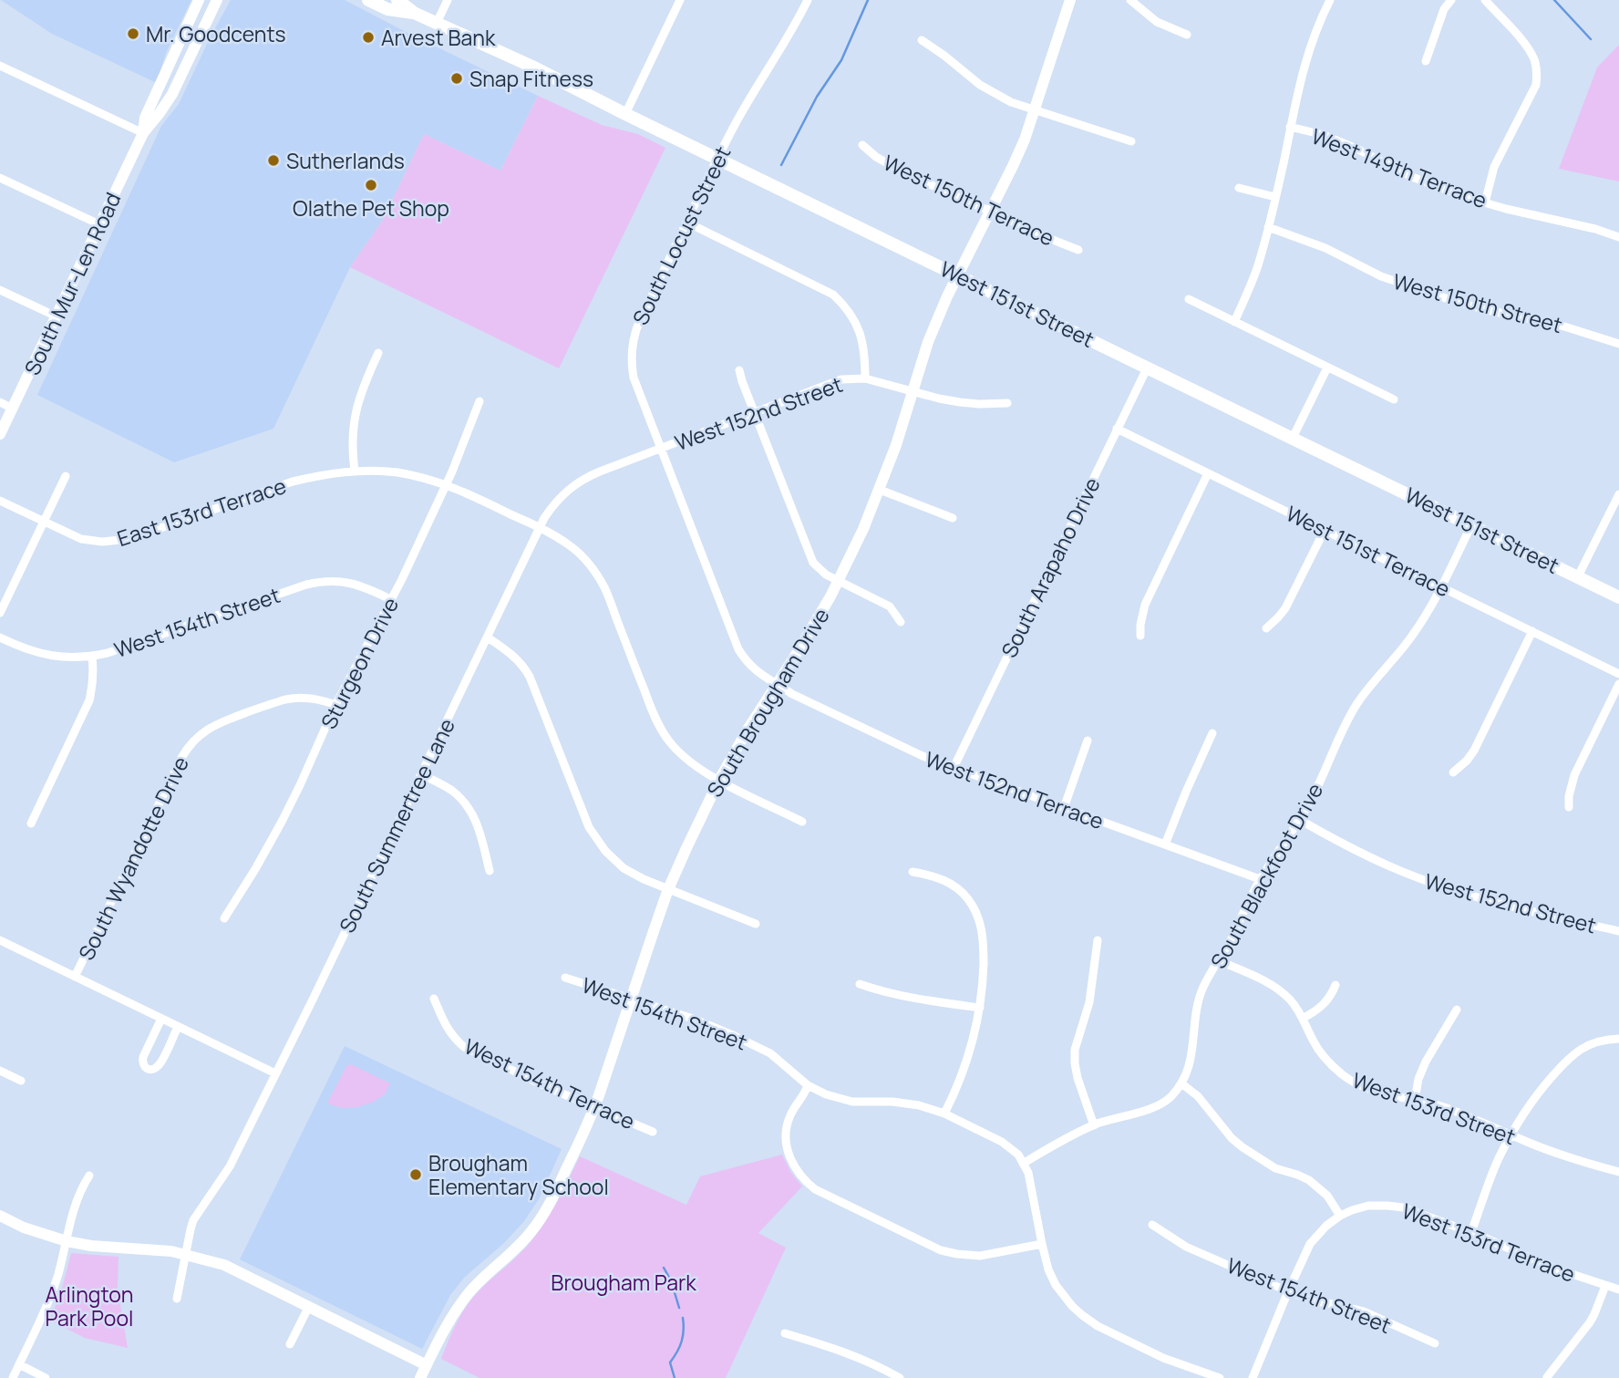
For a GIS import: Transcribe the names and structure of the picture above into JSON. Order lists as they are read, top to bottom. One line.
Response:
{"streets":{"main road":["West 151st Street"],"street":["West 149th Terrace","West 150th Terrace","South Locust Street","South Mur-Len Road","West 150th Street","West 152nd Street","East 153rd Terrace","West 151st Terrace","South Arapaho Drive","West 154th Street","Sturgeon Drive","South Brougham Drive","West 152nd Terrace","South Summertree Lane","South Wyandotte Drive","South Blackfoot Drive","West 154th Terrace","West 153rd Street","West 153rd Terrace"]},"crossings":[["West 150th Terrace","South Brougham Drive"],["South Locust Street","West 151st Street"],["South Locust Street","West 152nd Street"],["South Locust Street","South Brougham Drive"],["South Locust Street","West 152nd Terrace"],["South Locust Street","South Summertree Lane"],["West 151st Street","South Arapaho Drive"],["West 151st Street","South Brougham Drive"],["West 151st Street","South Blackfoot Drive"],["West 152nd Street","South Brougham Drive"],["West 152nd Street","South Summertree Lane"],["West 152nd Street","South Blackfoot Drive"],["East 153rd Terrace","Sturgeon Drive"],["West 151st Terrace","South Arapaho Drive"],["West 151st Terrace","South Blackfoot Drive"],["South Arapaho Drive","West 152nd Terrace"],["West 154th Street","Sturgeon Drive"],["West 154th Street","South Brougham Drive"],["Sturgeon Drive","South Wyandotte Drive"],["South Brougham Drive","West 152nd Terrace"],["South Brougham Drive","West 154th Terrace"],["West 152nd Terrace","South Blackfoot Drive"],["South Blackfoot Drive","West 153rd Street"]],"parks":["Brougham Park","Arlington Park Pool"],"places":["Mr. Goodcents","Arvest Bank","Snap Fitness","Sutherlands","Olathe Pet Shop","Brougham Elementary School"]}
